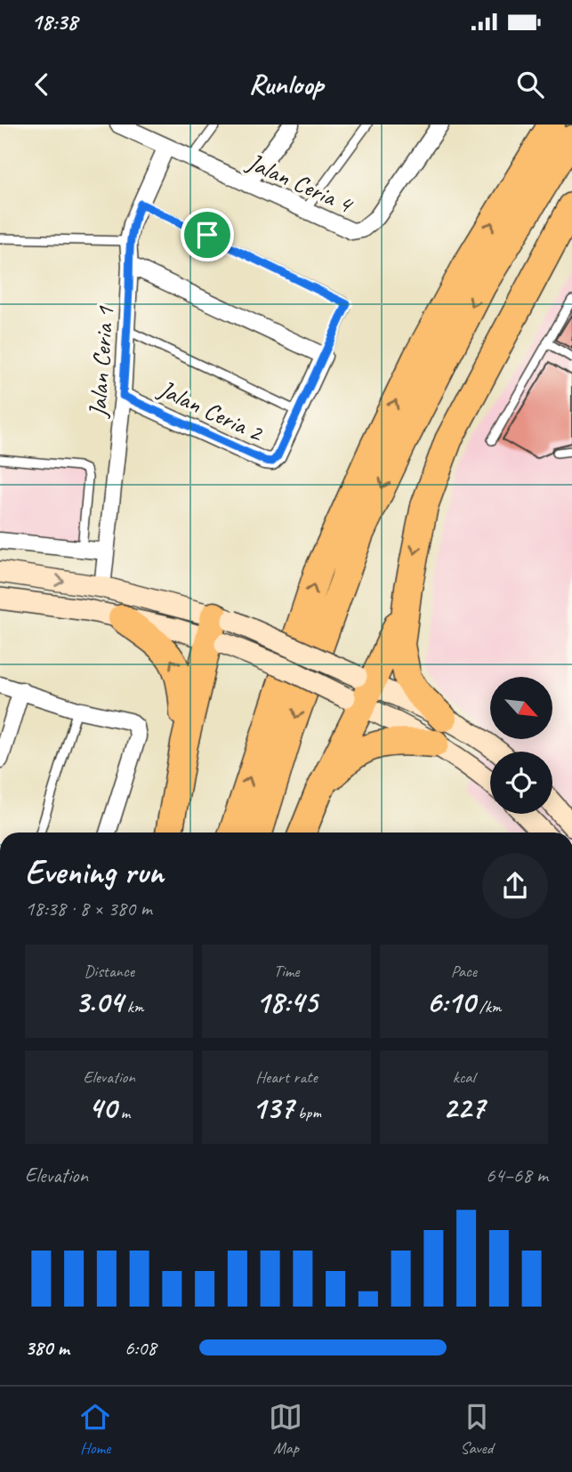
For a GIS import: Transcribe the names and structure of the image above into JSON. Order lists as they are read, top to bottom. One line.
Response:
{"streets":{"street":["Jalan Ceria 4","Jalan Ceria 1","Jalan Ceria 2"]},"crossings":[["Jalan Ceria 4","Jalan Ceria 1"],["Jalan Ceria 1","Jalan Ceria 2"]],"north":"bottom right","page":{"status":"18:38","header":"Runloop","heading":["Evening run","18:38 · 8 × 380 m"],"stats":[["Distance","3.04 km"],["Time","18:45"],["Pace","6:10 /km"],["Elevation","40 m"],["Heart rate","137 bpm"],["kcal","227"]],"chart":["Elevation","64–68 m"],"list":[{"name":"380 m","note":"6:08"}],"tabs":["Home","Map","Saved"]}}
